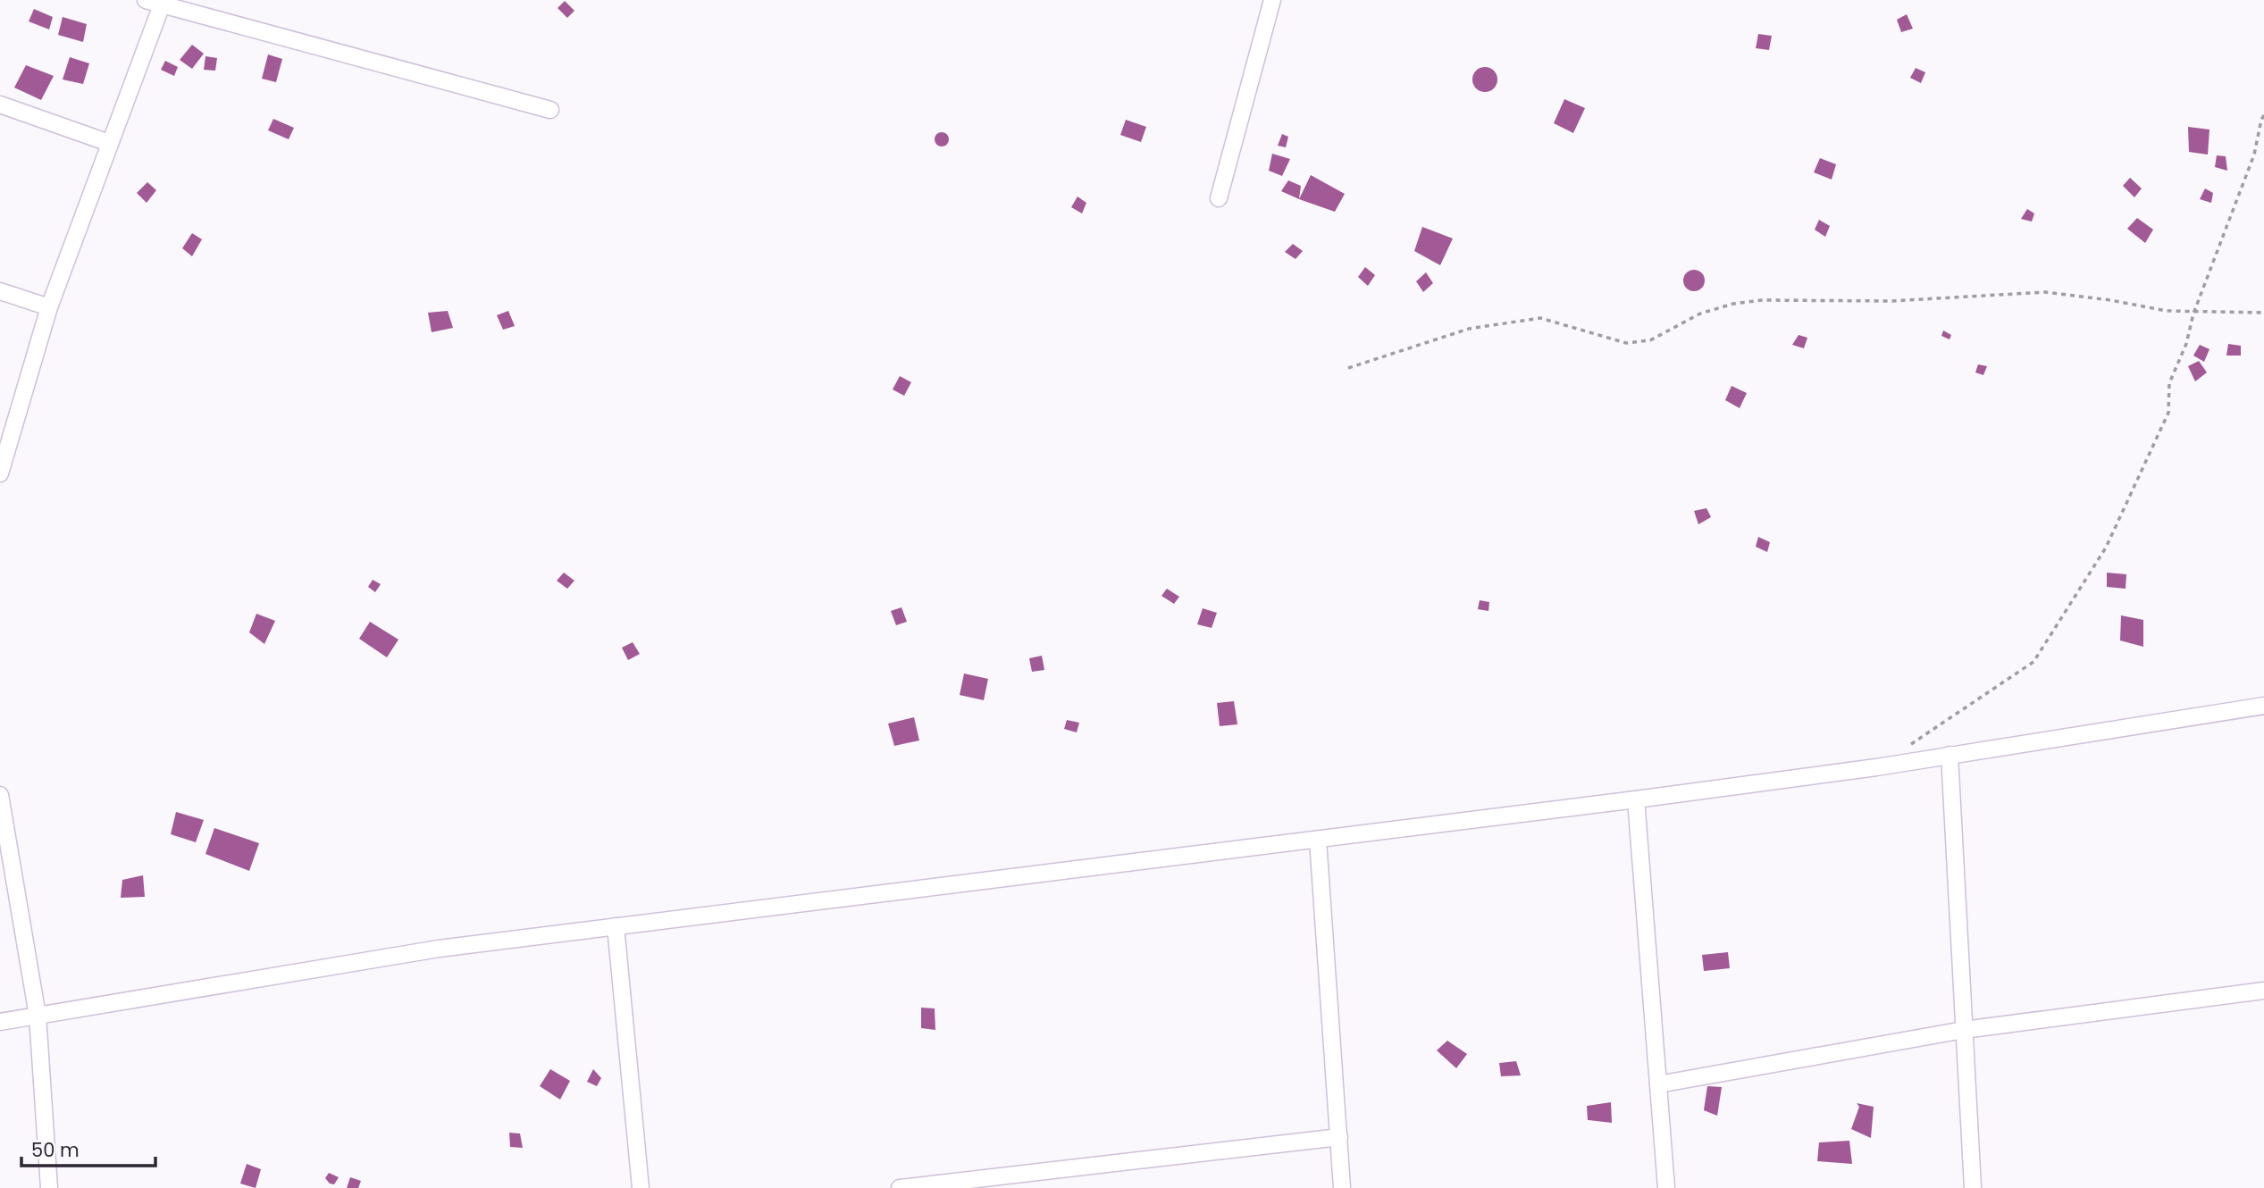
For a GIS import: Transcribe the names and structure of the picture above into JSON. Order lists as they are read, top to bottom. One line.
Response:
{"scale_bar":"50 m"}
